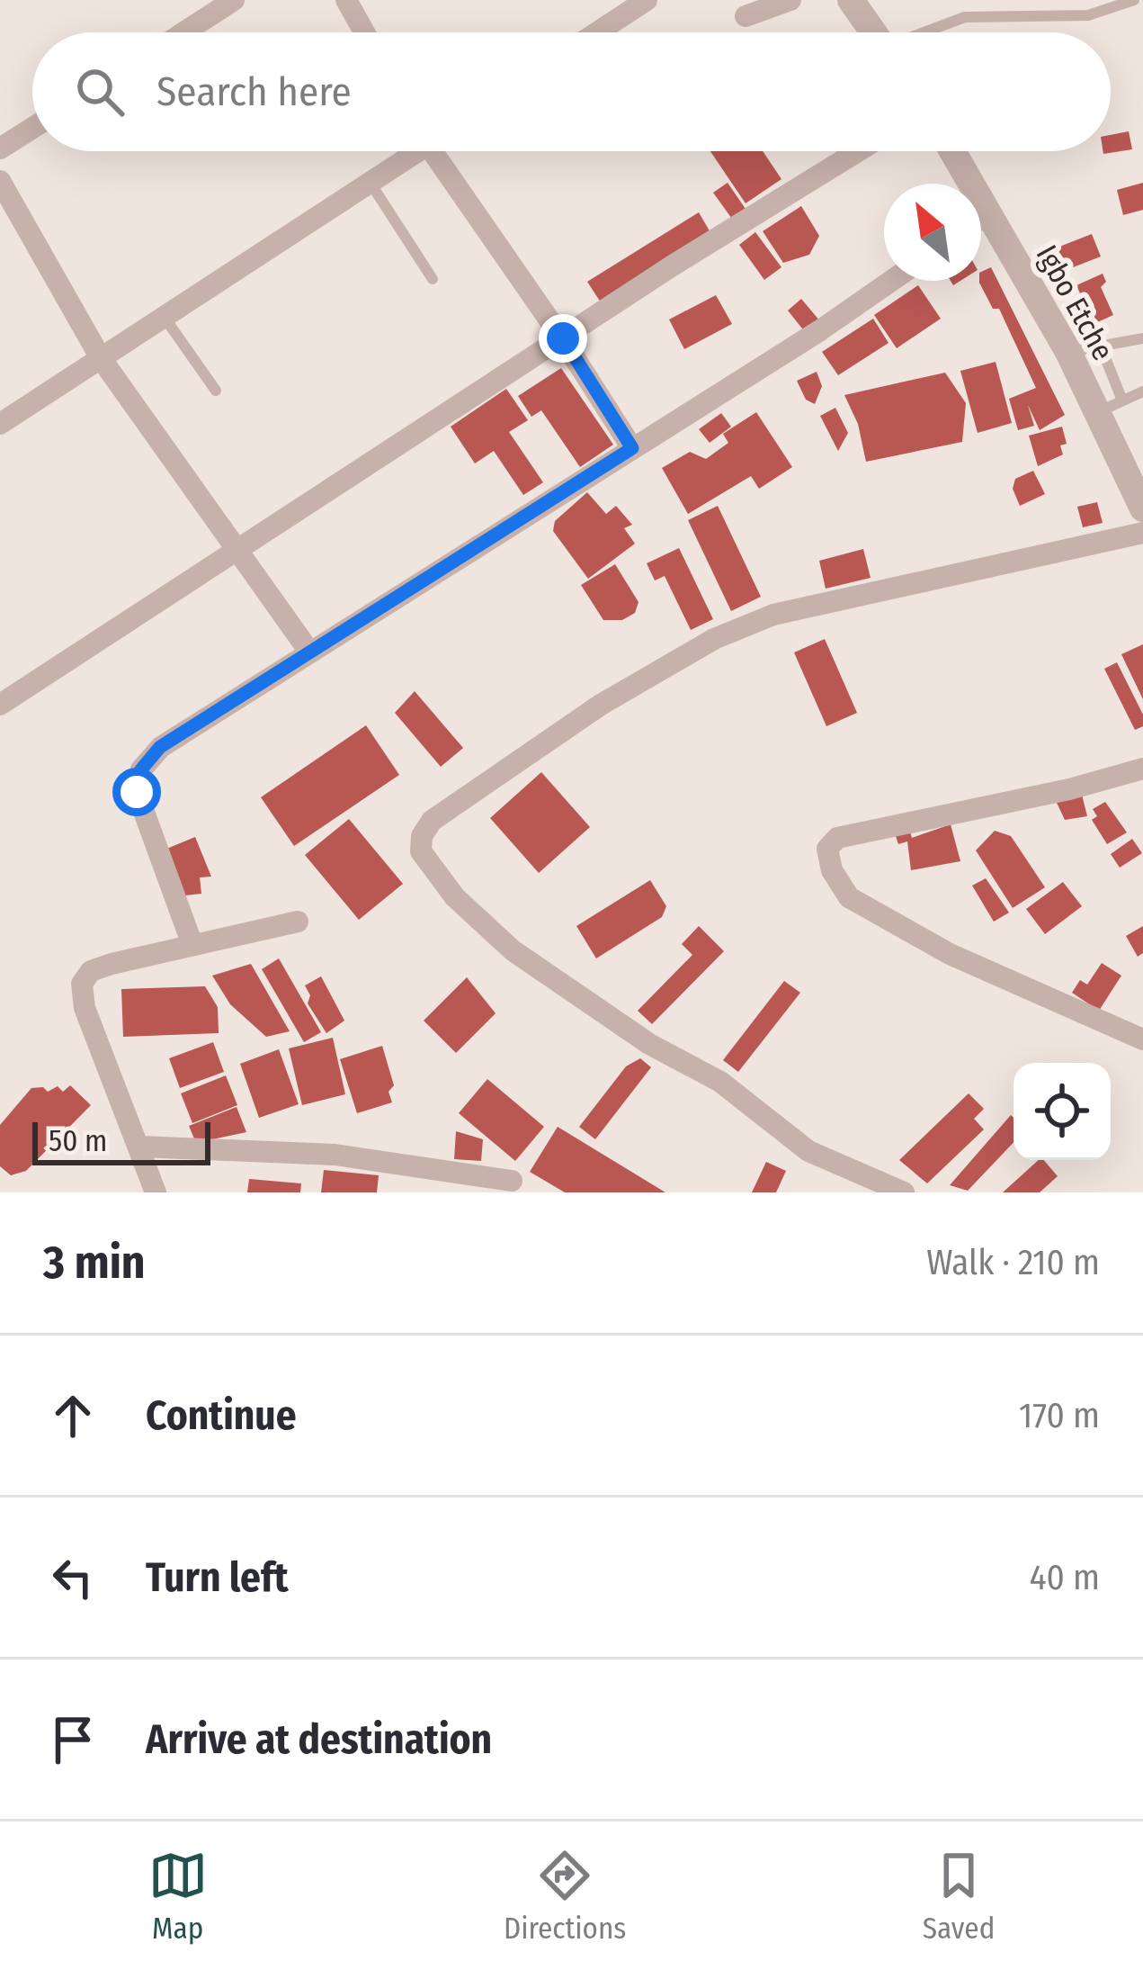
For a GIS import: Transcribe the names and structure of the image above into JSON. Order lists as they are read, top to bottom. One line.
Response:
{"streets":{"street":["Igbo Etche"]},"scale_bar":"50 m","north":"top left","page":{"search":"Search here","scale":"50 m","heading":["3 min","Walk · 210 m"],"list":[["Continue","170 m"],["Turn left","40 m"],"Arrive at destination"],"nav":["Map","Directions","Saved"]}}
